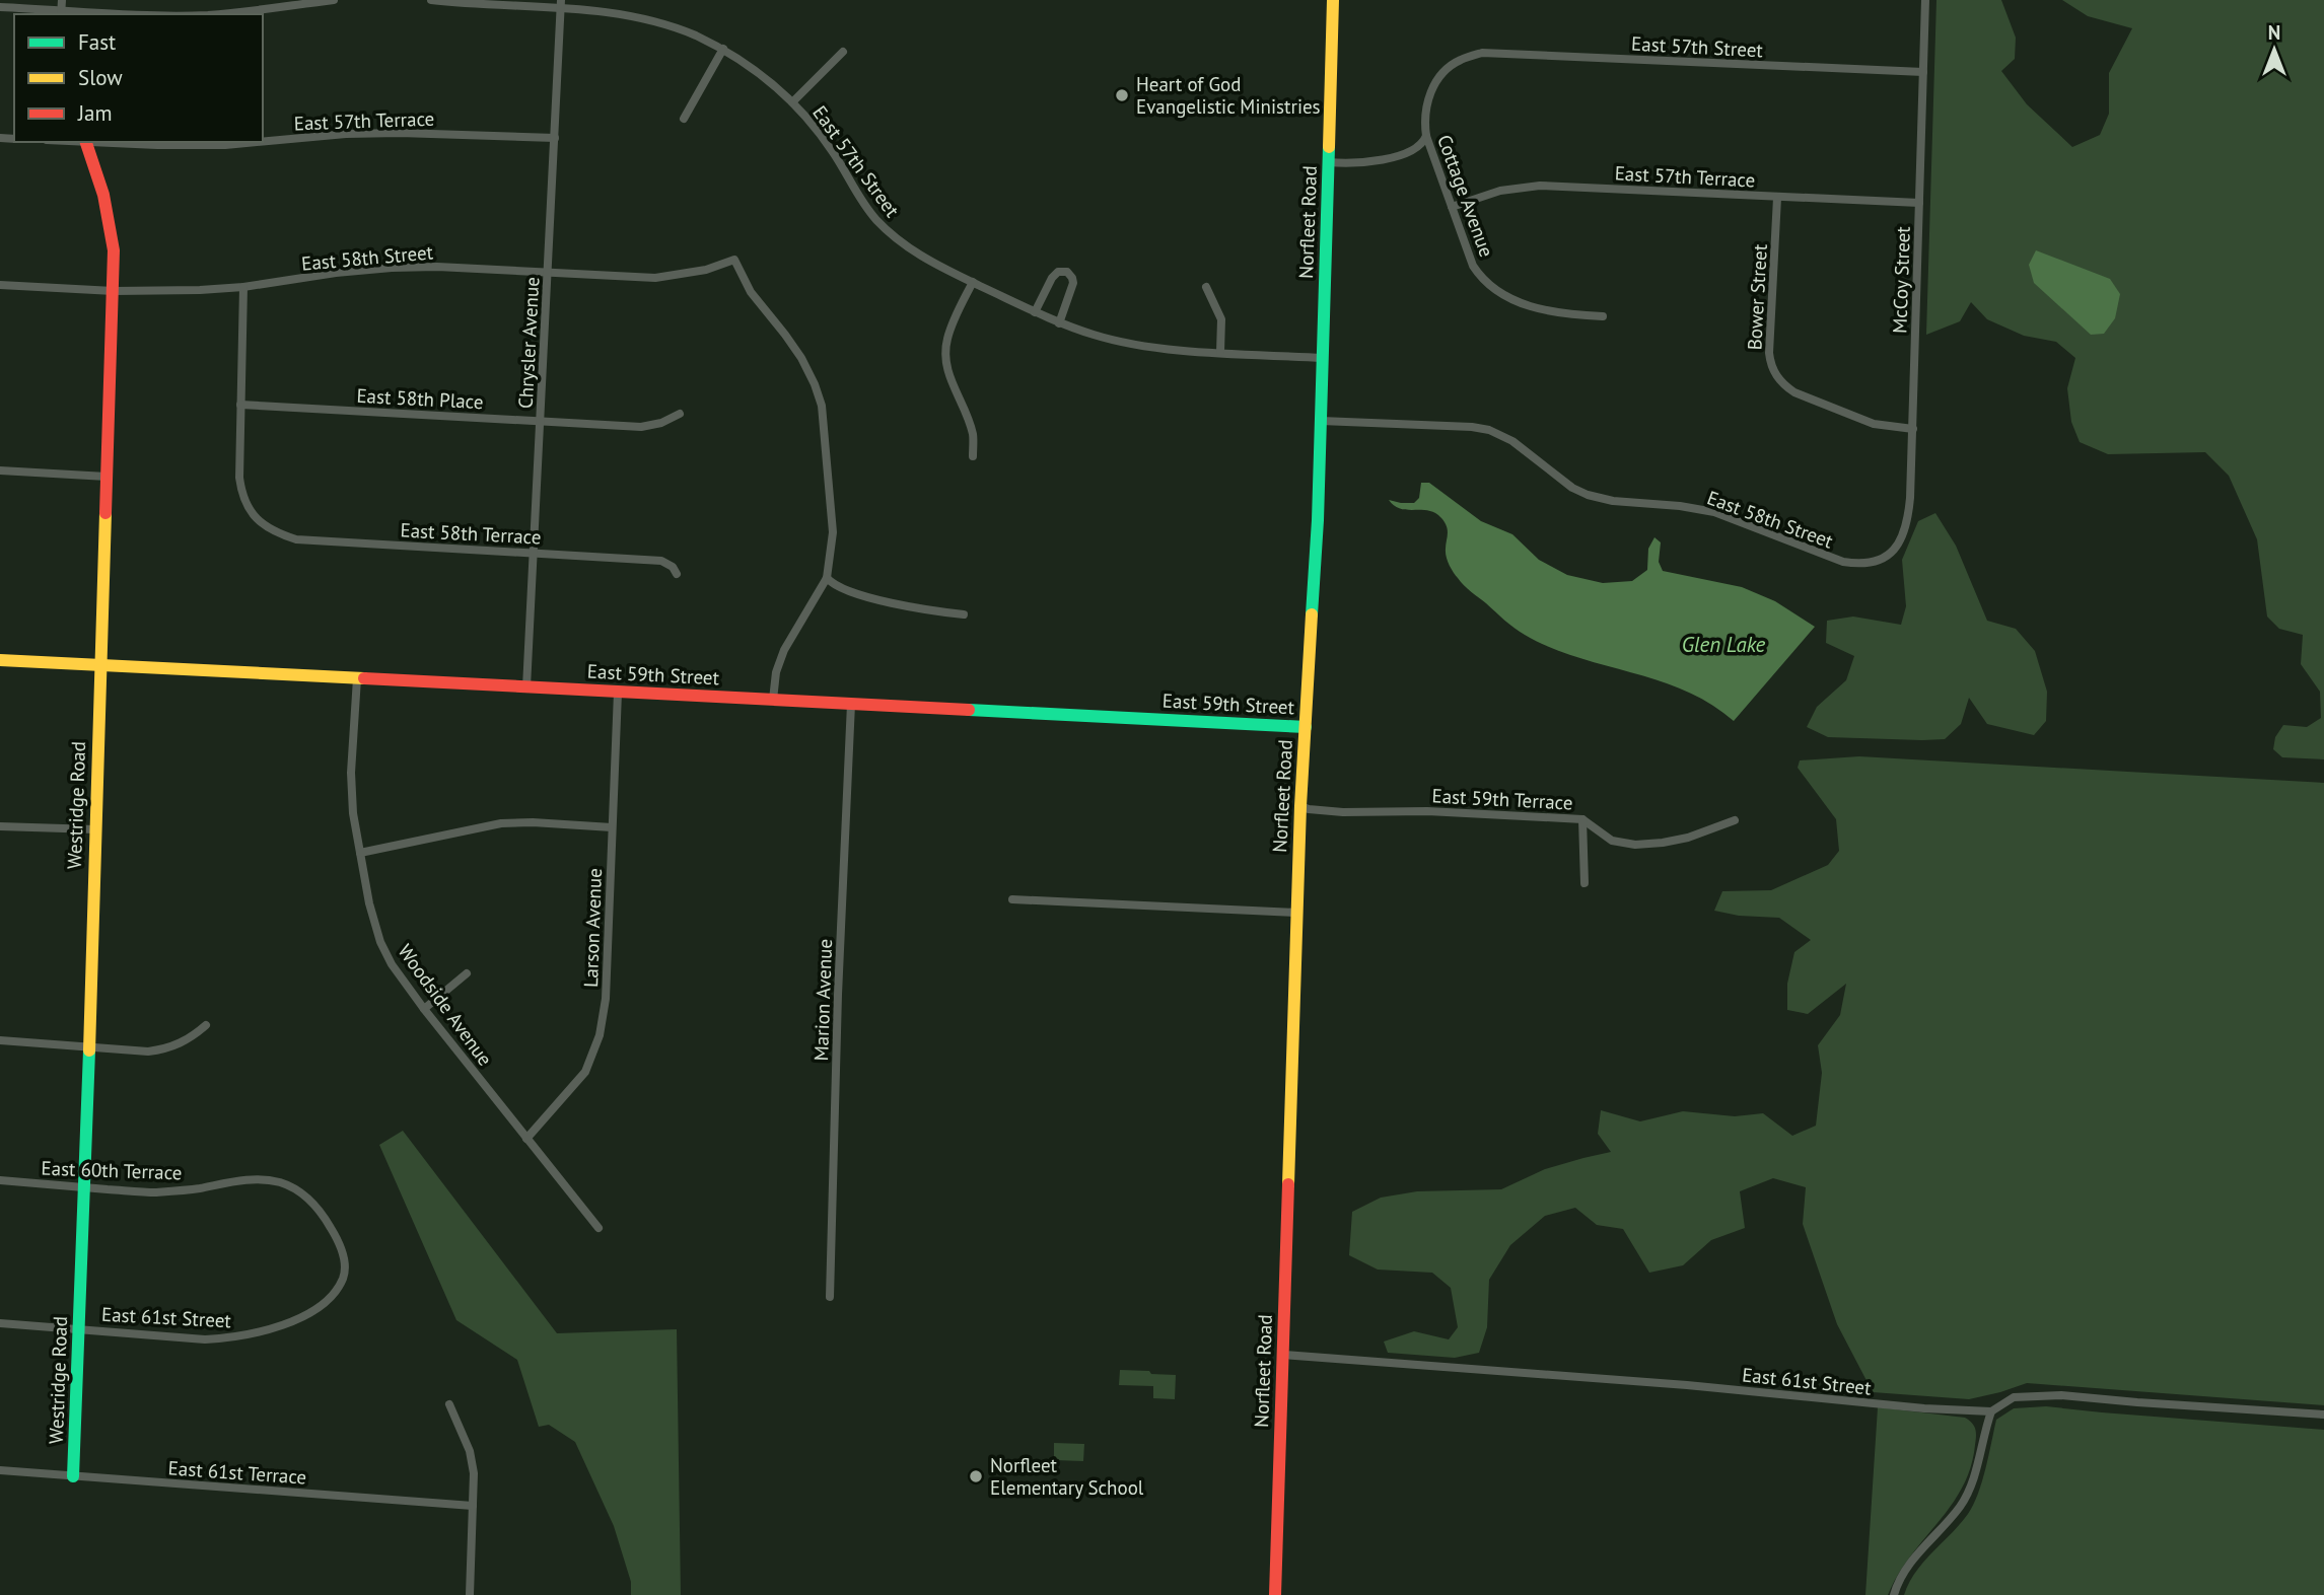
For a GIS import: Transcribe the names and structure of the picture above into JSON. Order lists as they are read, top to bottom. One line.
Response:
{"streets":{"street":["East 57th Street","East 57th Terrace","Cottage Avenue","Norfleet Road","East 58th Street","McCoy Street","Bower Street","Chrysler Avenue","East 58th Place","East 58th Terrace","East 59th Street","East 59th Terrace","Westridge Road","Larson Avenue","Marion Avenue","Woodside Avenue","East 60th Terrace","East 61st Street","East 61st Terrace"]},"crossings":[["East 57th Street","Cottage Avenue"],["East 57th Street","McCoy Street"],["East 57th Street","Chrysler Avenue"],["East 57th Terrace","Cottage Avenue"],["East 57th Terrace","McCoy Street"],["East 57th Terrace","Bower Street"],["East 57th Terrace","Chrysler Avenue"],["Norfleet Road","East 58th Street"],["Norfleet Road","East 59th Street"],["Norfleet Road","East 59th Terrace"],["Norfleet Road","East 61st Street"],["East 58th Street","McCoy Street"],["East 58th Street","Chrysler Avenue"],["East 58th Street","Westridge Road"],["McCoy Street","Bower Street"],["Chrysler Avenue","East 58th Place"],["Chrysler Avenue","East 58th Terrace"],["Chrysler Avenue","East 59th Street"],["East 58th Place","East 58th Terrace"],["East 59th Street","Westridge Road"],["East 59th Street","Larson Avenue"],["East 59th Street","Marion Avenue"],["East 59th Street","Woodside Avenue"],["Westridge Road","East 60th Terrace"],["Westridge Road","East 61st Street"],["Westridge Road","East 61st Terrace"],["Larson Avenue","Woodside Avenue"],["East 60th Terrace","East 61st Street"]],"water":["Glen Lake"],"places":["Heart of God Evangelistic Ministries","Norfleet Elementary School"],"legend":["Fast","Slow","Jam"],"north":"top"}
